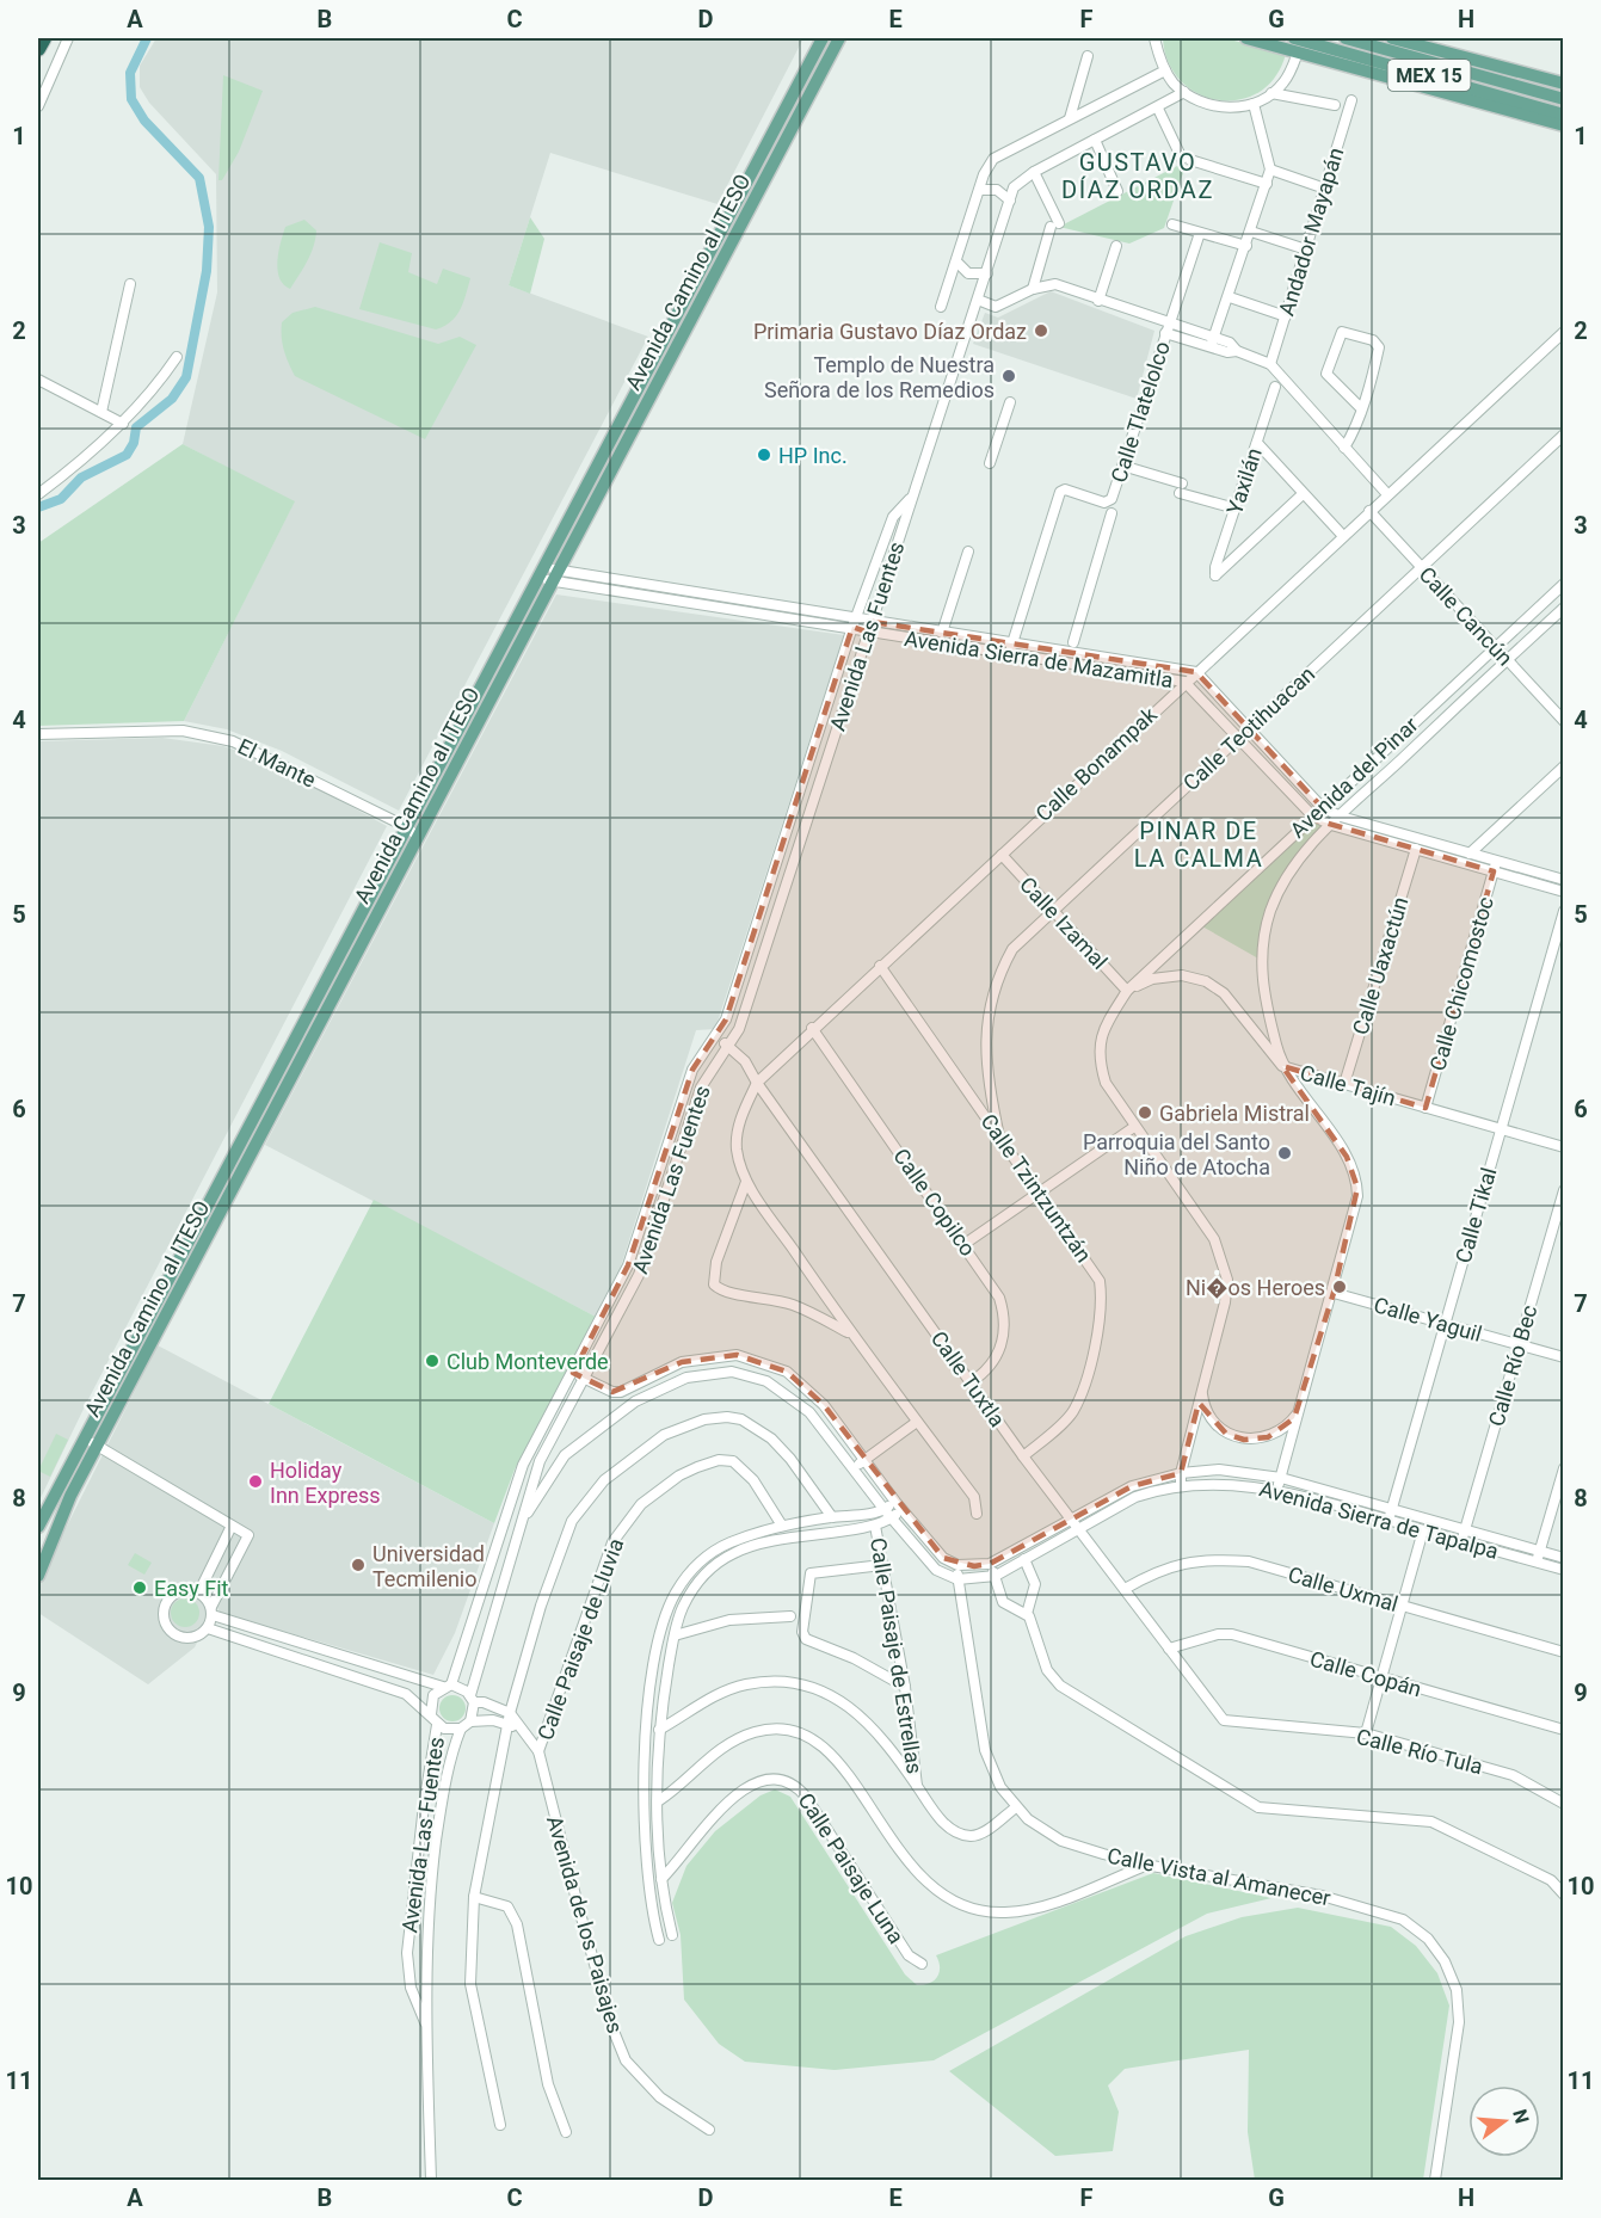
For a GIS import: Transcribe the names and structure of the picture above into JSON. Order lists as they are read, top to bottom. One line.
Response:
{"streets":{"main road":["MEX 15","Avenida Camino al ITESO"],"street":["Andador Mayapán","Calle Tlatelolco","Yaxilán","Calle Cancún","Avenida Las Fuentes","Avenida Sierra de Mazamitla","Calle Teotihuacan","El Mante","Calle Bonampak","Avenida del Pinar","Calle Izamal","Calle Uaxactún","Calle Chicomostoc","Calle Tajín","Calle Tzintzuntzán","Calle Copilco","Calle Tikal","Calle Yaguil","Calle Río Bec","Calle Tuxtla","Avenida Sierra de Tapalpa","Calle Uxmal","Calle Paisaje de Lluvia","Calle Paisaje de Estrellas","Calle Copán","Calle Río Tula","Calle Paisaje Luna","Calle Vista al Amanecer","Avenida de los Paisajes"]},"crossings":[["Avenida Camino al ITESO","Avenida Sierra de Mazamitla"],["Avenida Camino al ITESO","El Mante"],["Calle Tlatelolco","Avenida Sierra de Mazamitla"],["Calle Cancún","Calle Teotihuacan"],["Calle Cancún","Calle Bonampak"],["Calle Cancún","Avenida del Pinar"],["Avenida Las Fuentes","Avenida Sierra de Mazamitla"],["Avenida Las Fuentes","Calle Tuxtla"],["Avenida Sierra de Mazamitla","Calle Teotihuacan"],["Avenida Sierra de Mazamitla","Calle Bonampak"],["Avenida Sierra de Mazamitla","Avenida del Pinar"],["Avenida Sierra de Mazamitla","Calle Uaxactún"],["Avenida Sierra de Mazamitla","Calle Chicomostoc"],["Calle Teotihuacan","Calle Izamal"],["Calle Teotihuacan","Calle Tzintzuntzán"],["Calle Bonampak","Calle Izamal"],["Calle Bonampak","Calle Tzintzuntzán"],["Calle Bonampak","Calle Copilco"],["Calle Bonampak","Calle Tuxtla"],["Avenida del Pinar","Calle Izamal"],["Avenida del Pinar","Calle Tajín"],["Avenida del Pinar","Calle Yaguil"],["Avenida del Pinar","Avenida Sierra de Tapalpa"],["Calle Izamal","Calle Tajín"],["Calle Uaxactún","Calle Tajín"],["Calle Chicomostoc","Calle Tajín"],["Calle Tajín","Calle Tikal"],["Calle Tzintzuntzán","Calle Tuxtla"],["Calle Copilco","Calle Tuxtla"],["Calle Tikal","Calle Yaguil"],["Calle Tikal","Avenida Sierra de Tapalpa"],["Calle Yaguil","Calle Río Bec"],["Calle Río Bec","Avenida Sierra de Tapalpa"],["Calle Tuxtla","Avenida Sierra de Tapalpa"],["Calle Tuxtla","Calle Uxmal"],["Calle Tuxtla","Calle Copán"],["Calle Tuxtla","Calle Río Tula"],["Avenida Sierra de Tapalpa","Calle Vista al Amanecer"],["Calle Paisaje de Lluvia","Avenida de los Paisajes"]],"districts":["GUSTAVO DÍAZ ORDAZ","PINAR DE LA CALMA"],"places":["Primaria Gustavo Díaz Ordaz","Templo de Nuestra Señora de los Remedios","HP Inc.","Gabriela Mistral","Parroquia del Santo Niño de Atocha","Ni�os Heroes","Club Monteverde","Holiday Inn Express","Universidad Tecmilenio","Easy Fit"],"north":"right","grid":{"columns":["A","B","C","D","E","F","G","H"],"rows":["1","2","3","4","5","6","7","8","9","10","11"]}}
